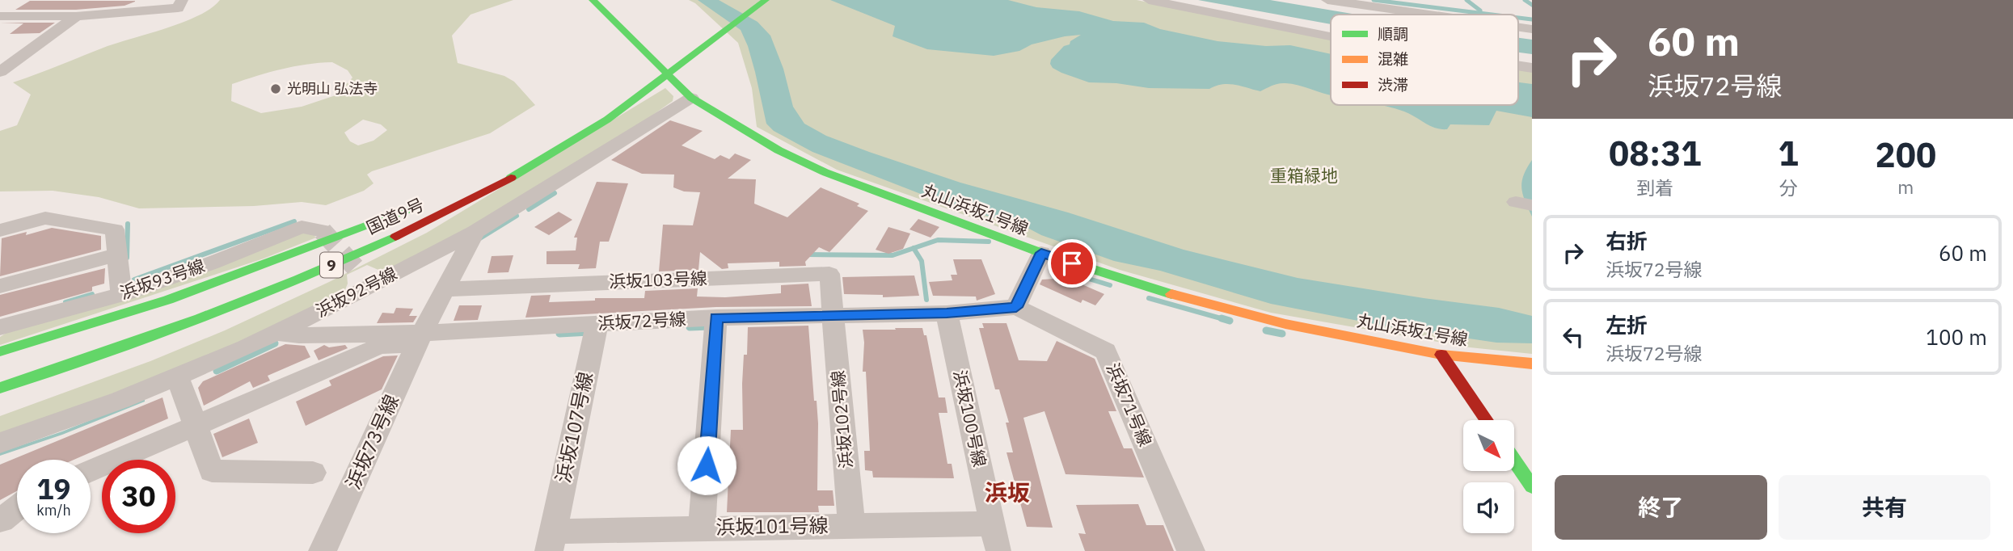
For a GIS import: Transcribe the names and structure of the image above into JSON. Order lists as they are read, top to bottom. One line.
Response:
{"streets":{"main road":["丸山浜坂1号線","国道9号","9"],"street":["浜坂93号線","浜坂103号線","浜坂92号線","浜坂72号線","浜坂71号線","浜坂100号線","浜坂102号線","浜坂107号線","浜坂73号線","浜坂101号線"]},"crossings":[["丸山浜坂1号線","浜坂92号線"],["浜坂103号線","浜坂72号線"],["浜坂103号線","浜坂102号線"],["浜坂103号線","浜坂73号線"],["浜坂92号線","浜坂72号線"],["浜坂92号線","浜坂73号線"],["浜坂72号線","浜坂71号線"],["浜坂72号線","浜坂100号線"],["浜坂72号線","浜坂102号線"],["浜坂72号線","浜坂107号線"],["浜坂72号線","浜坂73号線"],["浜坂100号線","浜坂101号線"],["浜坂102号線","浜坂101号線"],["浜坂107号線","浜坂101号線"]],"districts":["浜坂"],"parks":["重箱緑地"],"places":["光明山 弘法寺"],"legend":["順調","混雑","渋滞"],"north":"bottom right","page":{"turn":["60 m","浜坂72号線"],"eta":["08:31","到着","1","分","200","m"],"list":[{"name":"右折","note":"浜坂72号線","value":"60 m"},{"name":"左折","note":"浜坂72号線","value":"100 m"}],"speed":"19 km/h","limit":"30","buttons":["終了","共有"]}}
